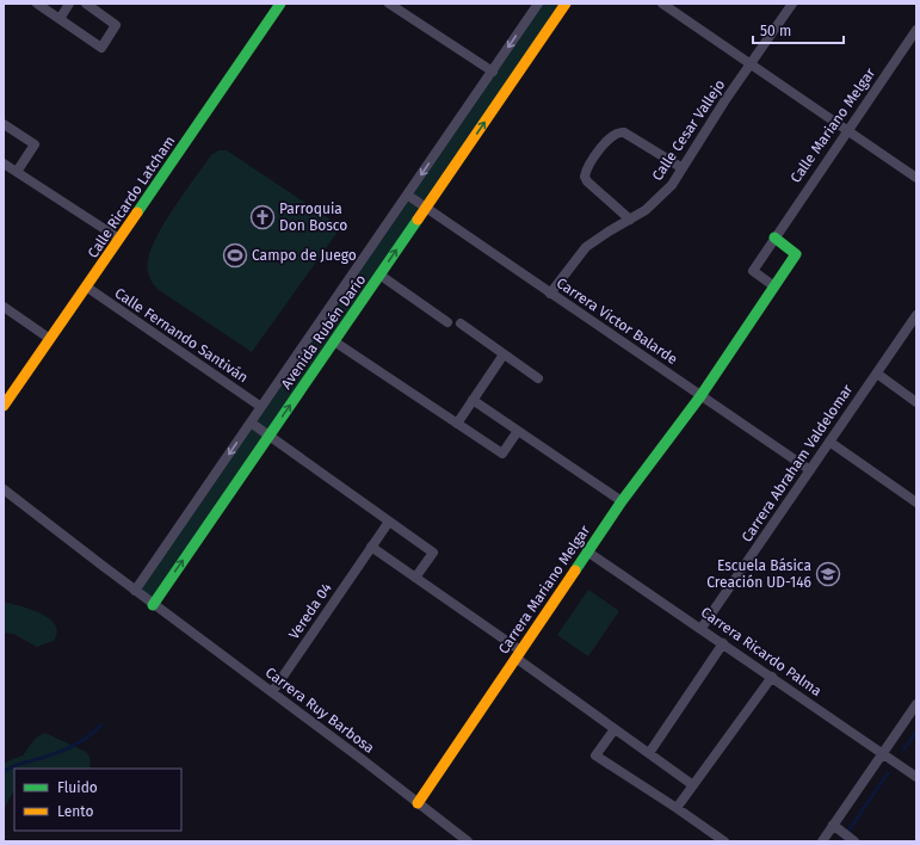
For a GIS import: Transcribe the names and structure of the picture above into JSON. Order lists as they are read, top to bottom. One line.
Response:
{"streets":{"street":["Calle Mariano Melgar","Calle Cesar Vallejo","Calle Ricardo Latcham","Carrera Victor Balarde","Avenida Rubén Darío","Calle Fernando Santiván","Carrera Abraham Valdelomar","Carrera Mariano Melgar","Vereda 04","Carrera Ricardo Palma","Carrera Ruy Barbosa"]},"crossings":[["Calle Cesar Vallejo","Carrera Victor Balarde"],["Calle Ricardo Latcham","Calle Fernando Santiván"],["Carrera Victor Balarde","Avenida Rubén Darío"],["Carrera Victor Balarde","Carrera Abraham Valdelomar"],["Carrera Victor Balarde","Carrera Mariano Melgar"],["Avenida Rubén Darío","Calle Fernando Santiván"],["Avenida Rubén Darío","Carrera Ruy Barbosa"],["Carrera Abraham Valdelomar","Carrera Ricardo Palma"],["Carrera Mariano Melgar","Carrera Ricardo Palma"],["Carrera Mariano Melgar","Carrera Ruy Barbosa"],["Vereda 04","Carrera Ruy Barbosa"]],"places":{"church":["Parroquia Don Bosco"],"sports":["Campo de Juego"],"school or university":["Escuela Básica Creación UD-146"]},"legend":["Fluido","Lento"],"scale_bar":"50 m"}
